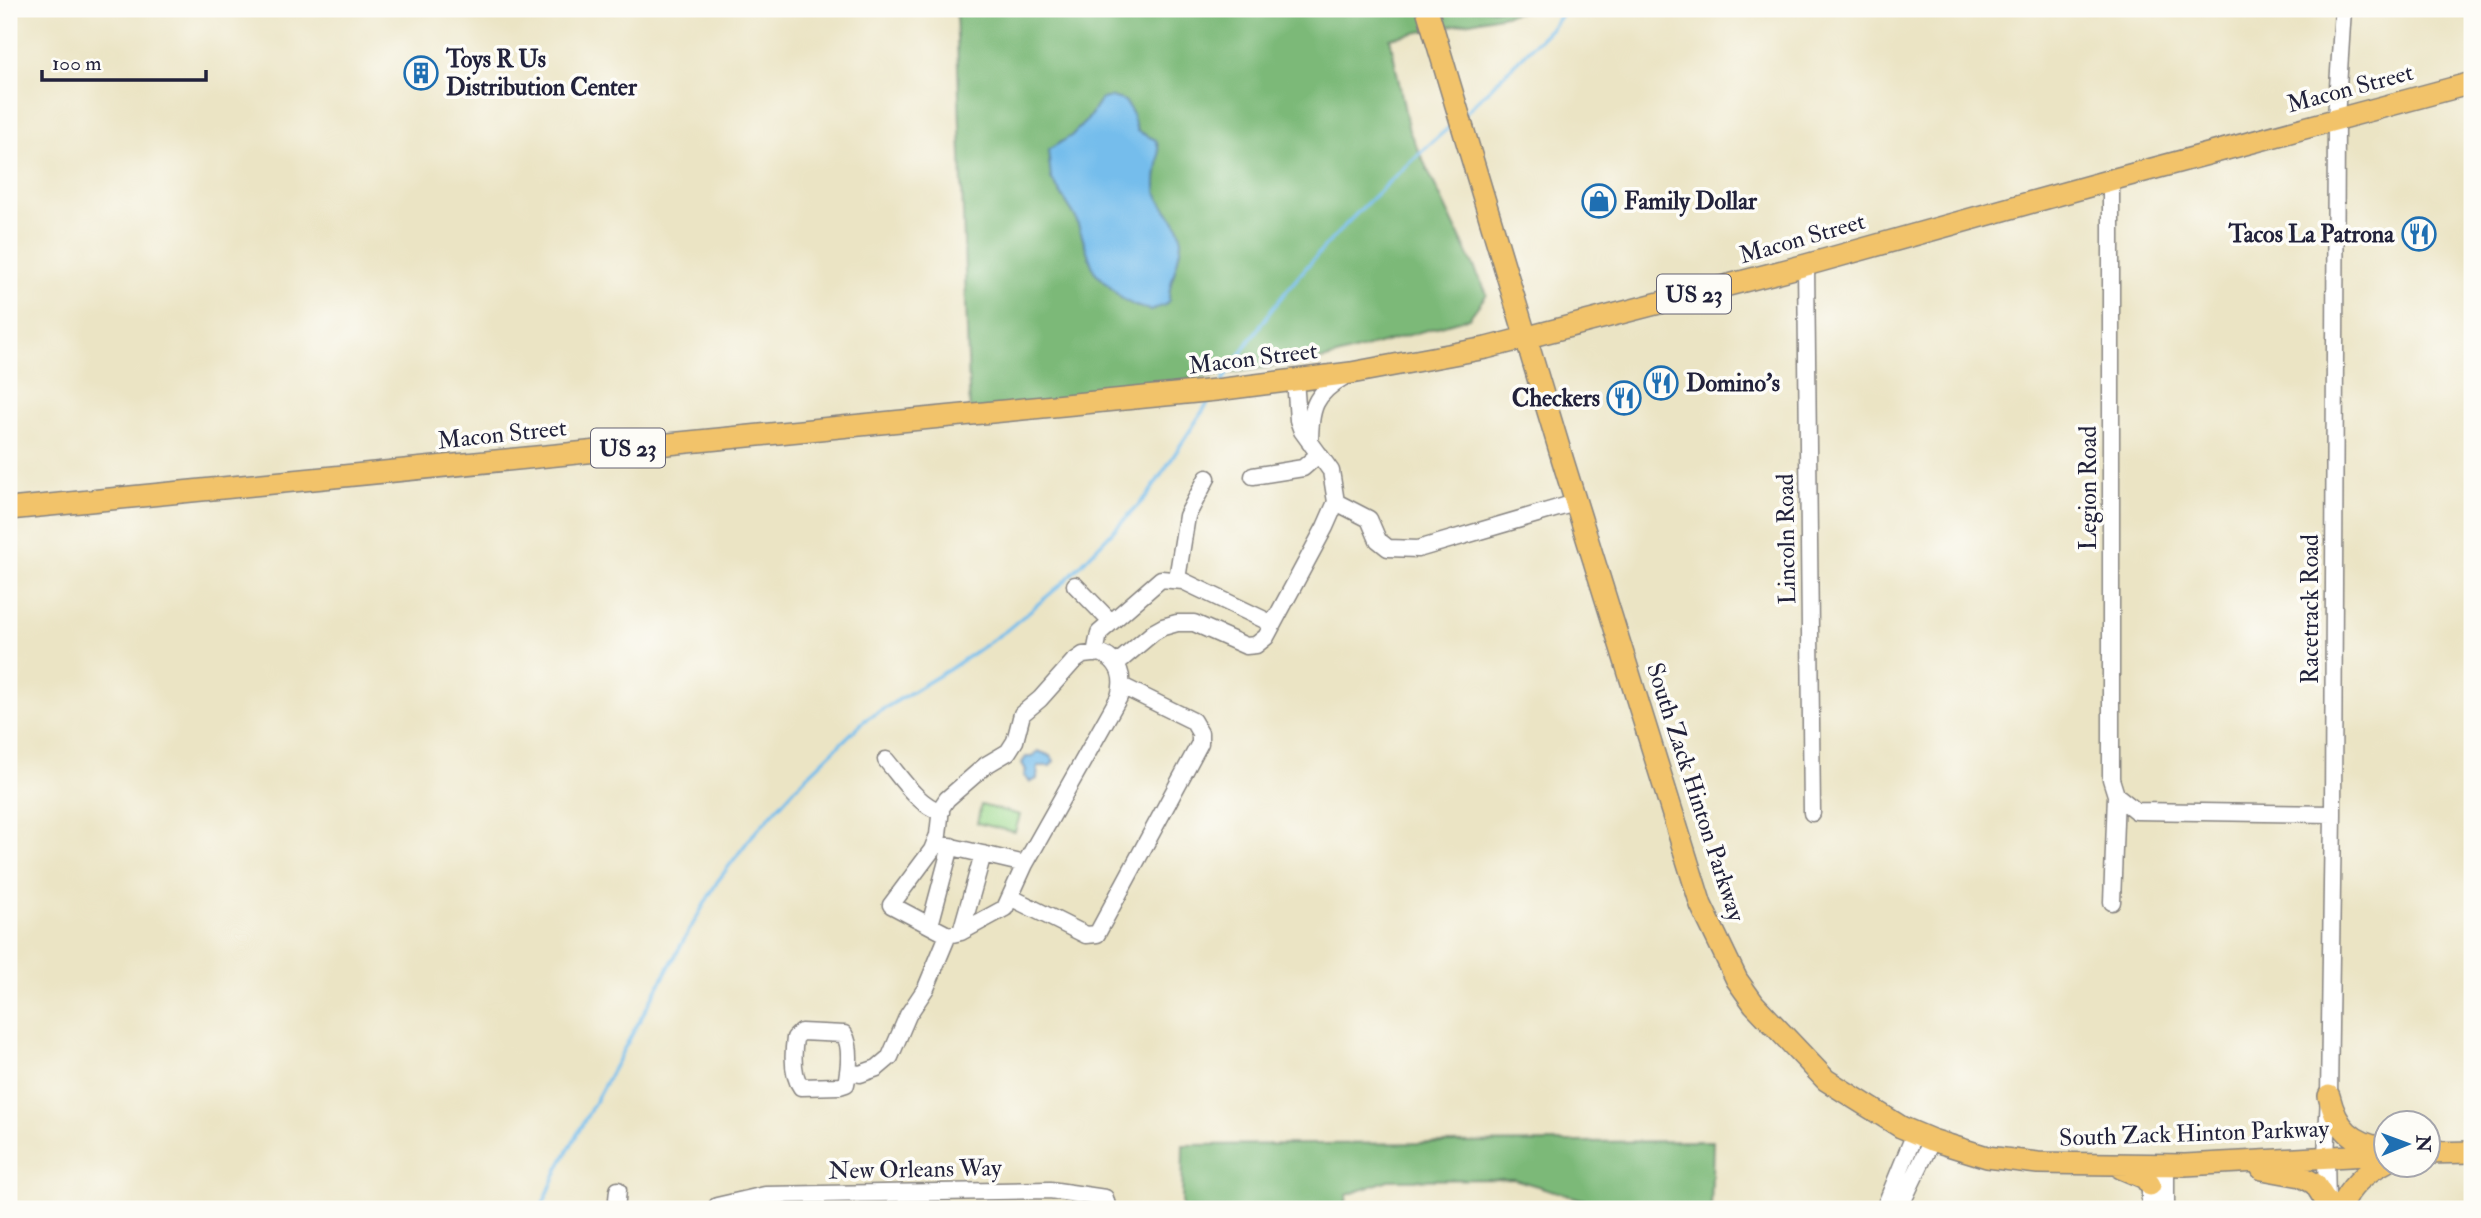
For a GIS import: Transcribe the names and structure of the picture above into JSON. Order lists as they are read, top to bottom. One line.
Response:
{"streets":{"main road":["Macon Street","US 23","South Zack Hinton Parkway"],"street":["Legion Road","Lincoln Road","Racetrack Road","New Orleans Way"]},"crossings":[["Macon Street","Legion Road"],["Macon Street","Lincoln Road"],["Macon Street","Racetrack Road"],["Macon Street","South Zack Hinton Parkway"],["Racetrack Road","South Zack Hinton Parkway"]],"places":{"building":["Toys R Us Distribution Center"],"shop":["Family Dollar"],"restaurant":["Tacos La Patrona","Domino's","Checkers"]},"scale_bar":"100 m","north":"right"}
